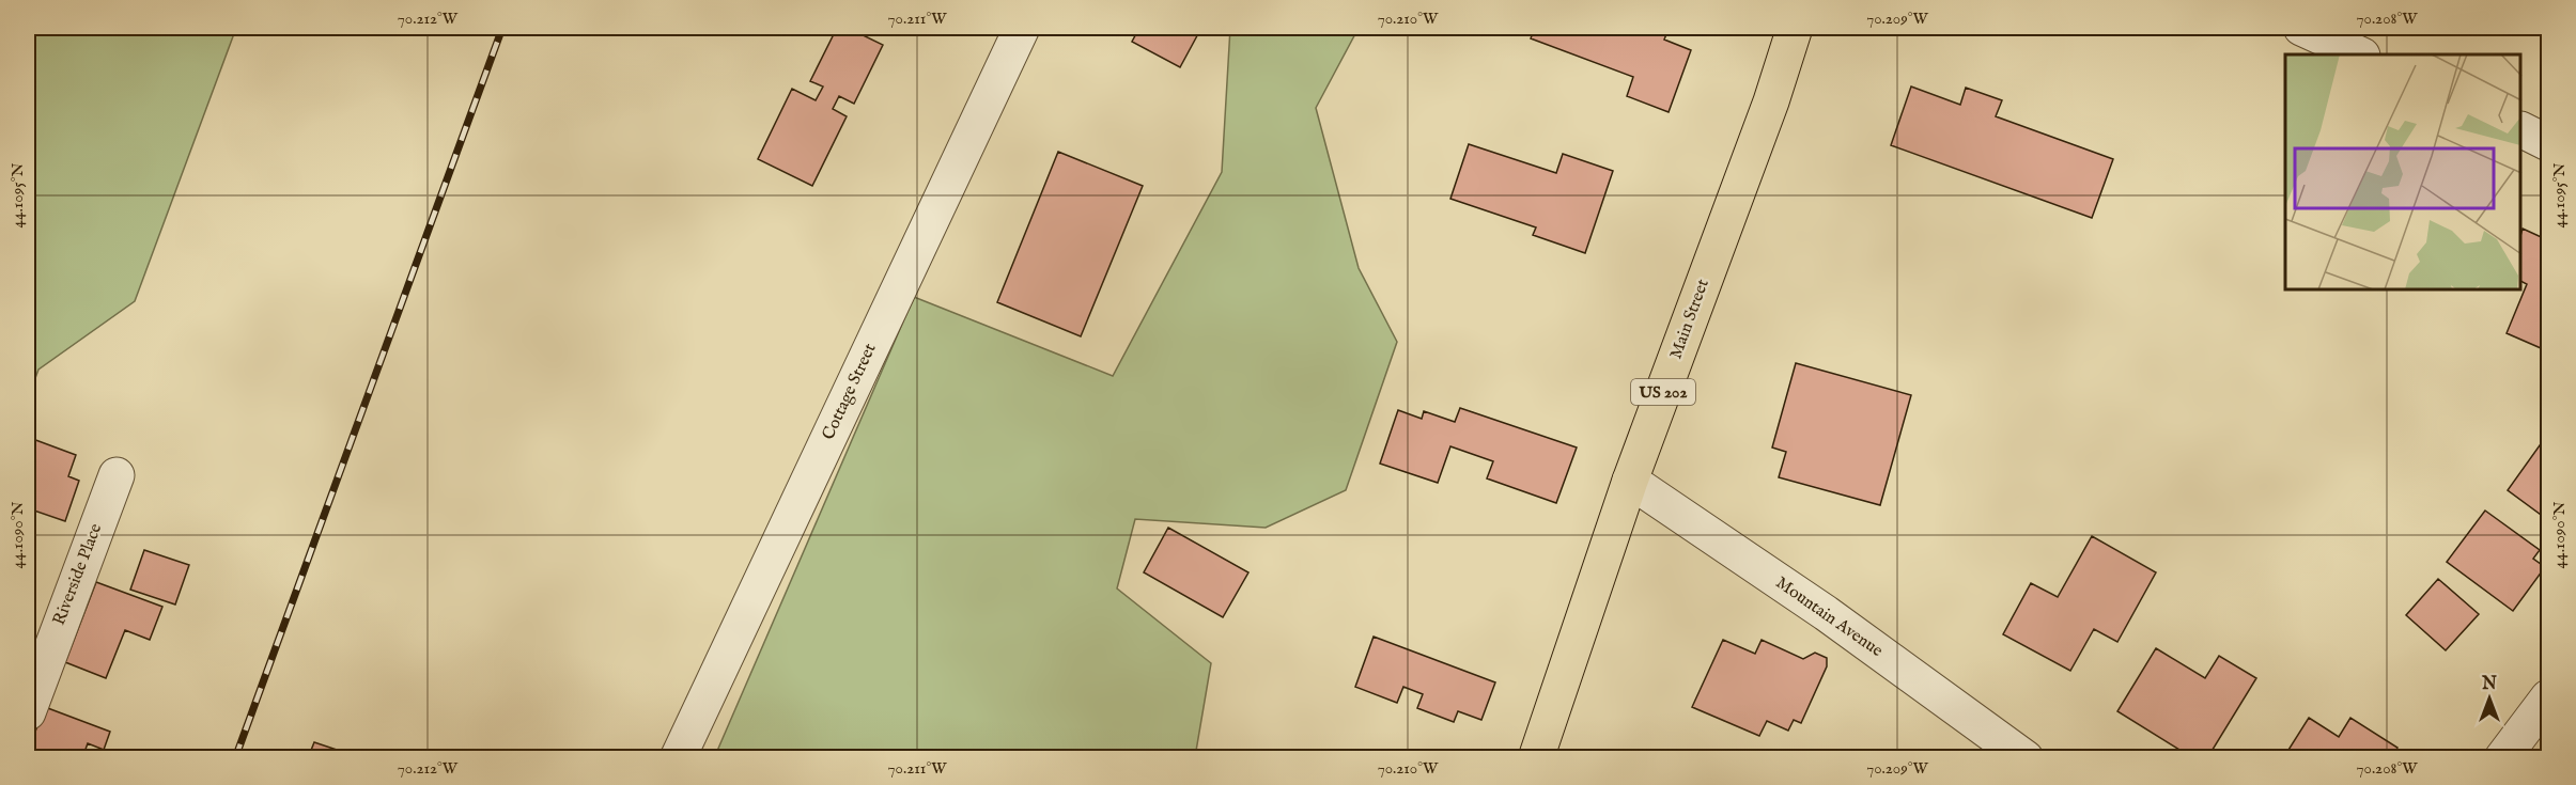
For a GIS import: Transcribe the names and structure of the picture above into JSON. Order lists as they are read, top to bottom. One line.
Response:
{"streets":{"highway":["Main Street","US 202"],"street":["Cottage Street","Riverside Place","Mountain Avenue"]},"crossings":[["Main Street","Mountain Avenue"]],"north":"top","coordinates":["70.212°W","70.211°W","70.210°W","70.209°W","70.208°W","44.1095°N","44.1090°N"]}
